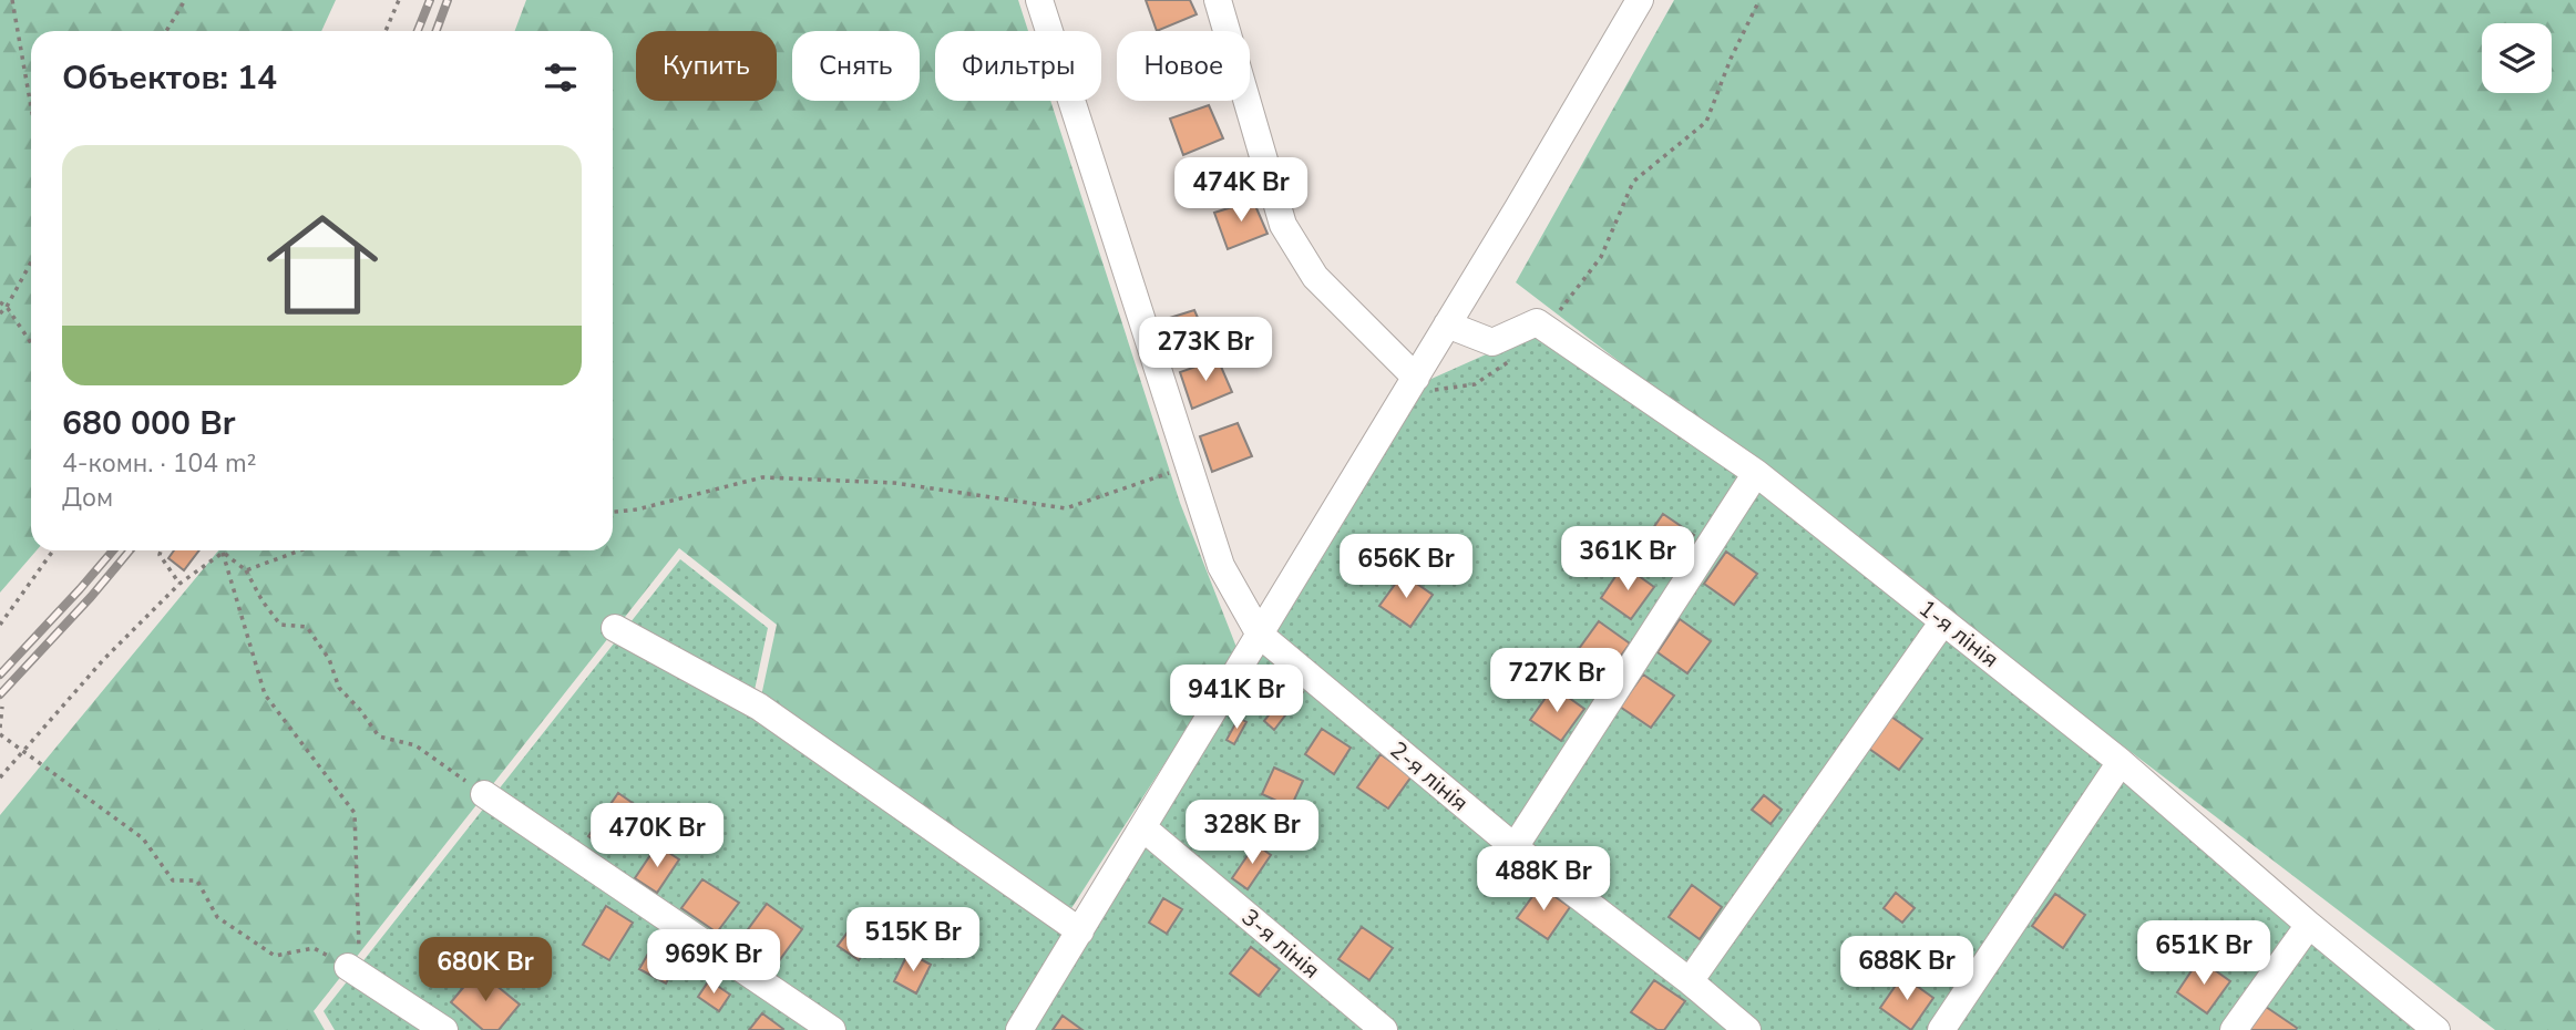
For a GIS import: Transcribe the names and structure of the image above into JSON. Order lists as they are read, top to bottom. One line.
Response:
{"streets":{"street":["1-я лінія","2-я лінія","3-я лінія"]},"page":{"chip":["Купить","Снять","Фильтры","Новое"],"heading":"Объектов: 14","list":[{"name":"680 000 Br","note":"4-комн. · 104 m² · Дом"}],"price":["474K Br","273K Br","361K Br","656K Br","727K Br","941K Br","328K Br","470K Br","488K Br","515K Br","651K Br","969K Br","688K Br","680K Br"]}}
